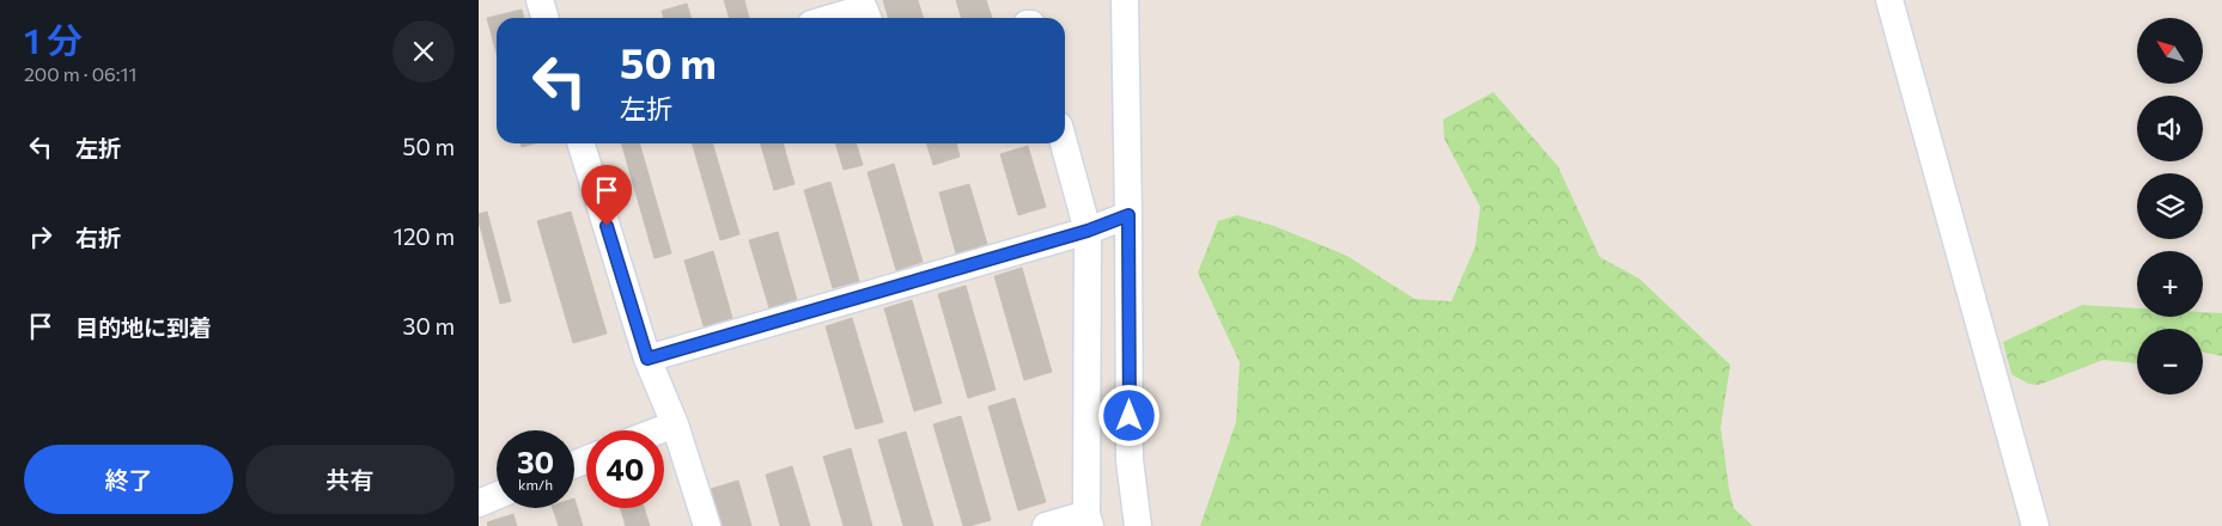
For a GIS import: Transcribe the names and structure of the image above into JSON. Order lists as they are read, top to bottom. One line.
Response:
{"north":"top left","page":{"heading":["1 分","200 m · 06:11"],"map_buttons":["+","−"],"turn":["50 m","左折"],"list":[{"name":"左折","value":"50 m"},{"name":"右折","value":"120 m"},{"name":"目的地に到着","value":"30 m"}],"speed":"30 km/h","limit":"40","buttons":["終了","共有"]}}
